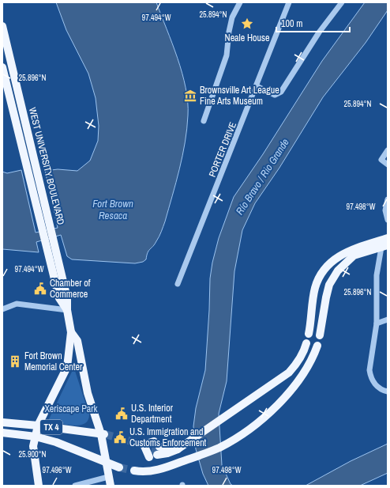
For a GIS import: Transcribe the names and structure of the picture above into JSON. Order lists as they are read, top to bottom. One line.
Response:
{"streets":{"main road":["WEST UNIVERSITY BOULEVARD","TX 4"],"street":["PORTER DRIVE"]},"crossings":[["WEST UNIVERSITY BOULEVARD","TX 4"]],"water":["Río Bravo / Rio Grande","Fort Brown Resaca"],"parks":["Xeriscape Park"],"places":{"place":["Neale House"],"museum":["Brownsville Art League Fine Arts Museum"],"public building":["Chamber of Commerce","U.S. Interior Department","U.S. Immigration and Customs Enforcement"],"building":["Fort Brown Memorial Center"]},"scale_bar":"100 m","coordinates":["25.894°N","97.494°W","25.896°N","97.498°W","25.900°N","97.496°W"]}
